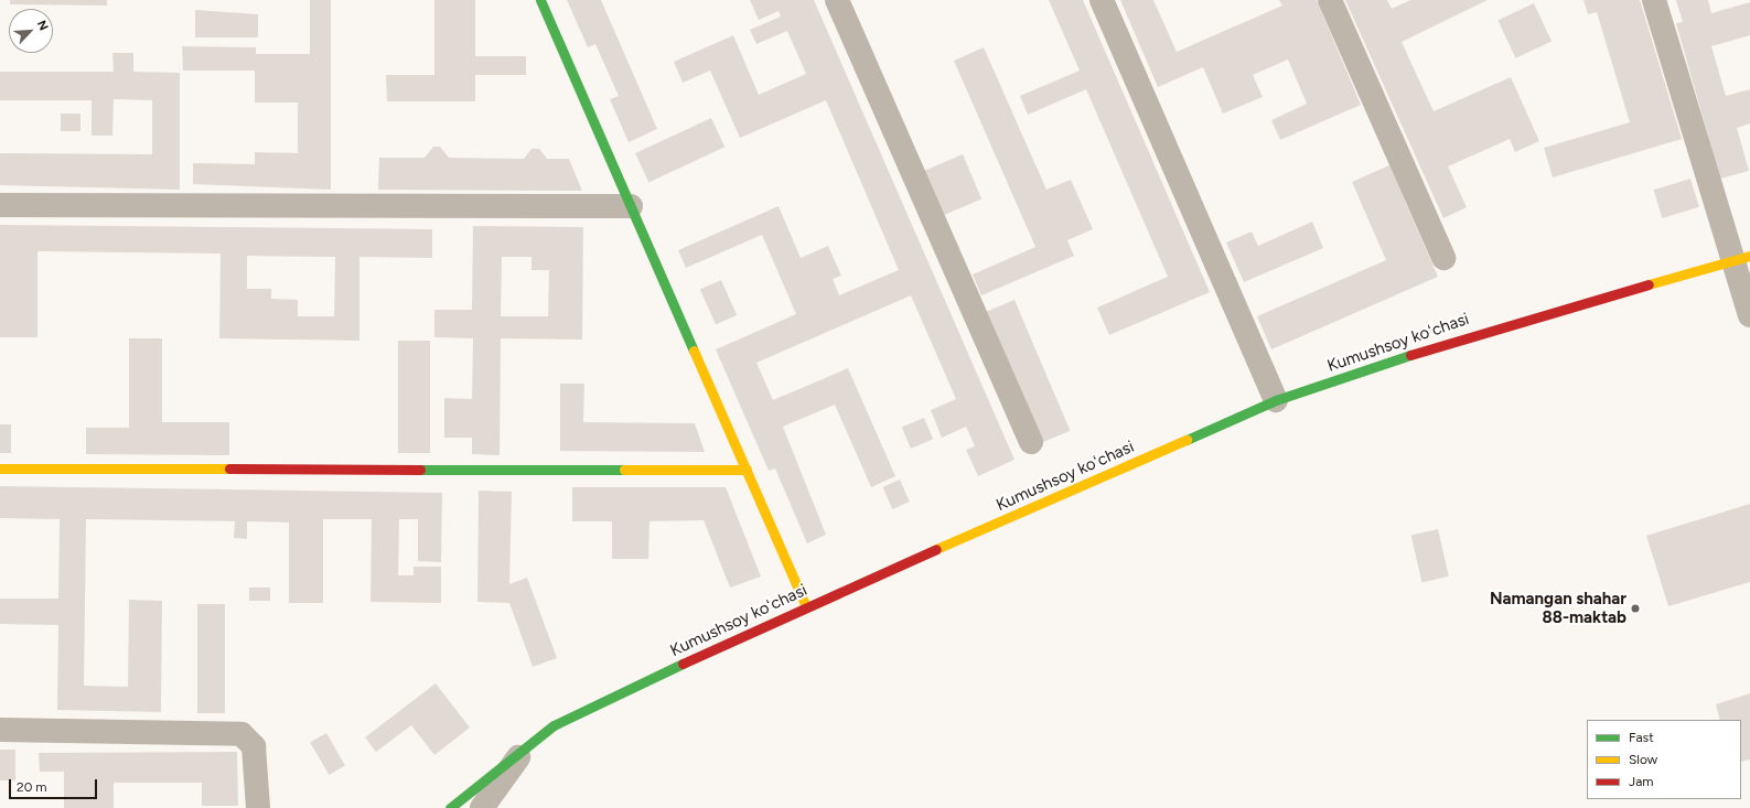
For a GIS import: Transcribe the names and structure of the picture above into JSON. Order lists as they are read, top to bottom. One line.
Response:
{"streets":{"street":["Kumushsoy koʻchasi"]},"places":["Namangan shahar 88-maktab"],"legend":["Fast","Slow","Jam"],"scale_bar":"20 m","north":"top right"}
